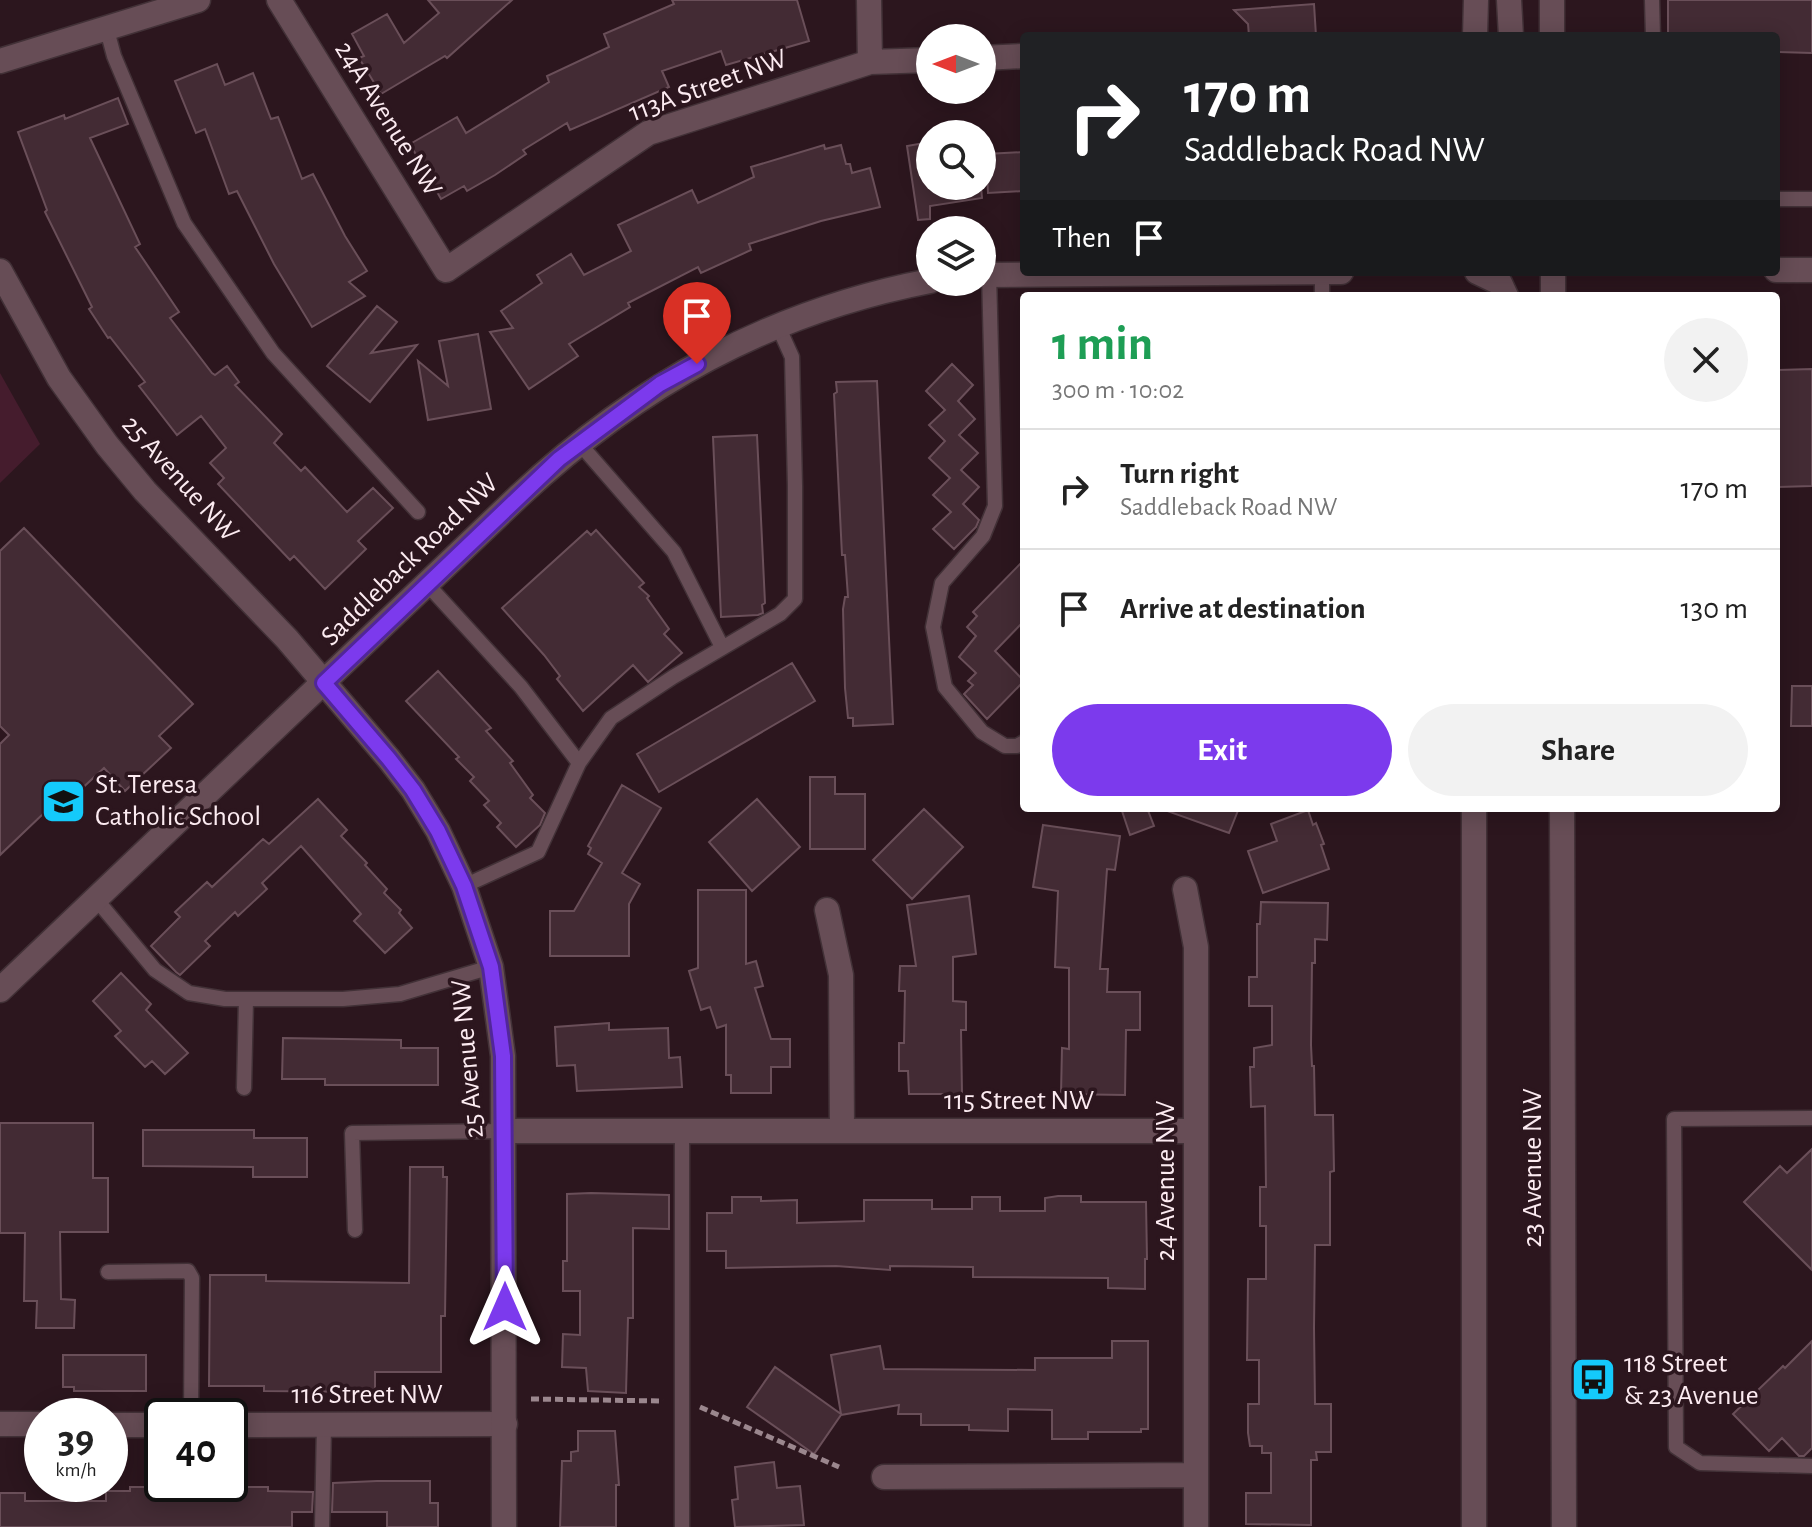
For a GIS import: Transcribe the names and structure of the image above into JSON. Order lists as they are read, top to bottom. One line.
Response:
{"streets":{"street":["113A Street NW","24A Avenue NW","25 Avenue NW","Saddleback Road NW","115 Street NW","23 Avenue NW","24 Avenue NW","116 Street NW"]},"crossings":[["113A Street NW","24A Avenue NW"],["25 Avenue NW","Saddleback Road NW"],["25 Avenue NW","115 Street NW"],["25 Avenue NW","116 Street NW"],["115 Street NW","24 Avenue NW"]],"places":{"school or university":["St. Teresa Catholic School"],"bus stop":["118 Street & 23 Avenue"]},"north":"left","page":{"turn":["170 m","Saddleback Road NW"],"then":"Then","heading":["1 min","300 m · 10:02"],"list":[{"name":"Turn right","note":"Saddleback Road NW","value":"170 m"},{"name":"Arrive at destination","value":"130 m"}],"buttons":["Exit","Share"],"speed":"39 km/h","limit":"40"}}
